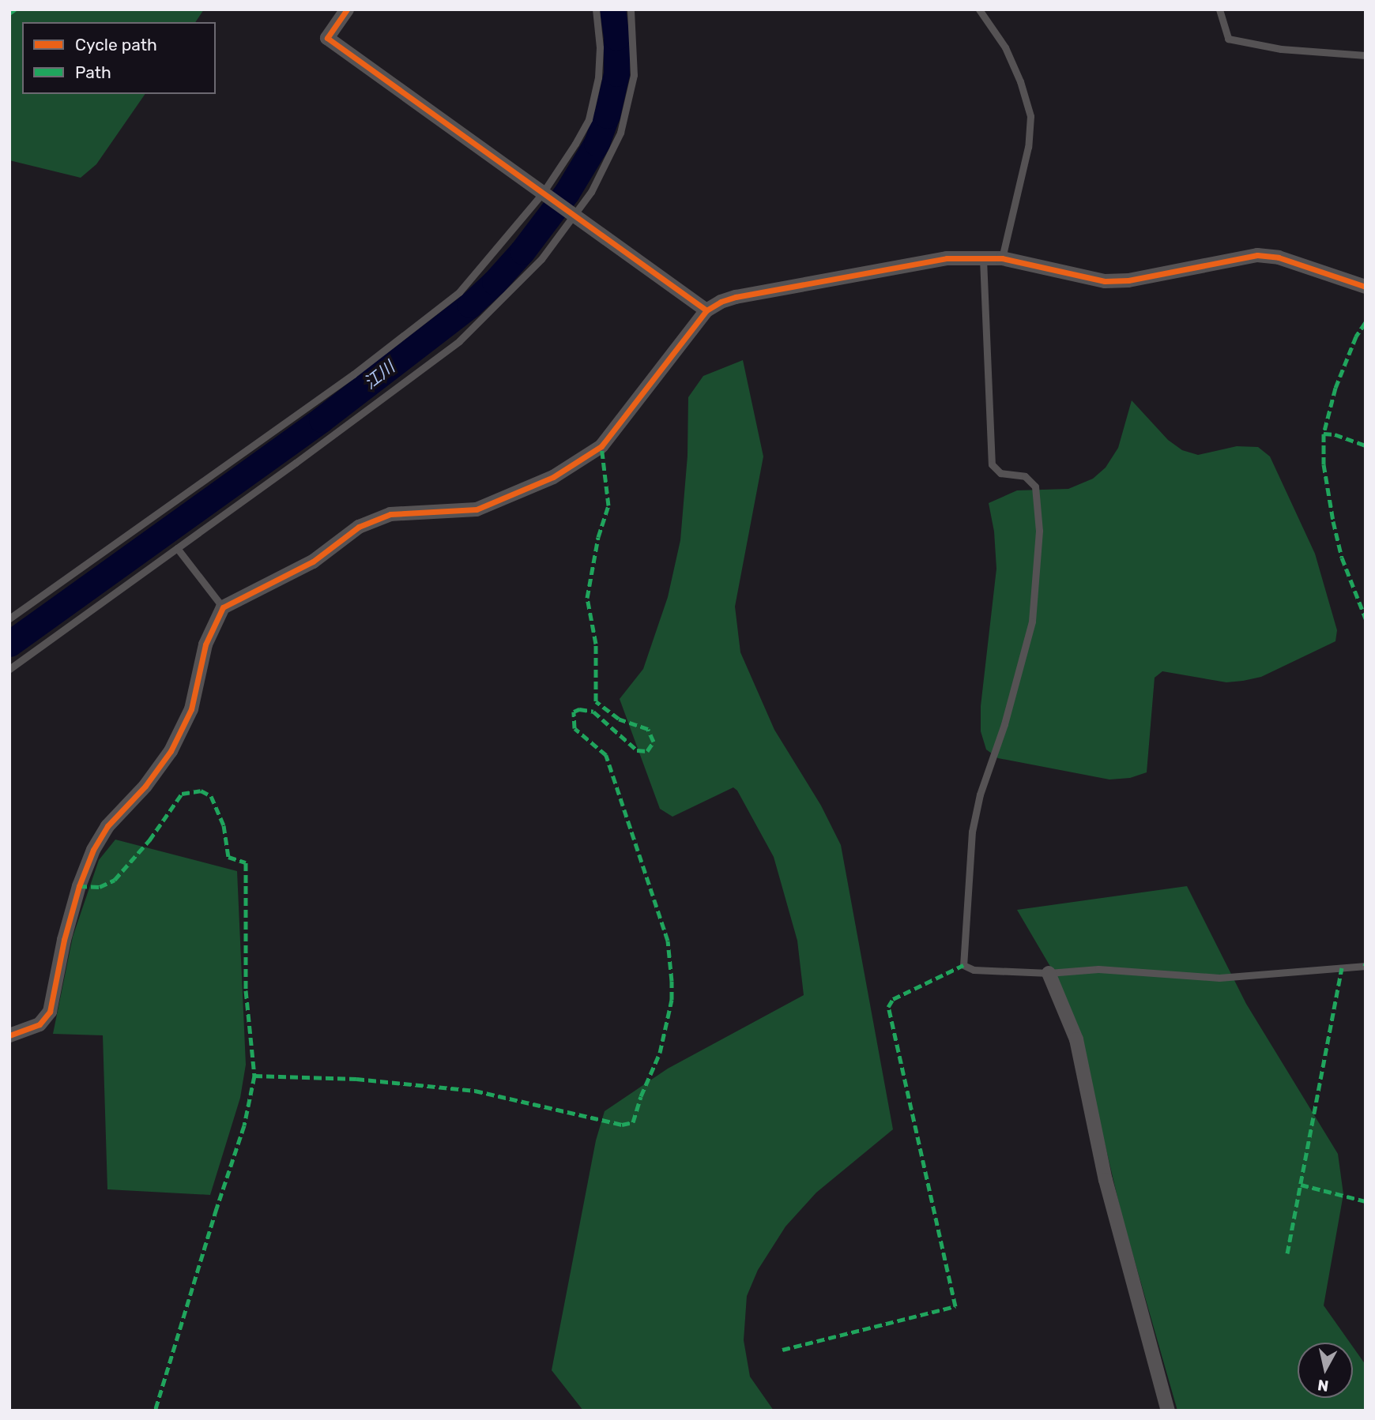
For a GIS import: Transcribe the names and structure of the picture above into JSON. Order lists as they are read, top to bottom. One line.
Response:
{"water":["江川"],"legend":["Cycle path","Path"],"north":"bottom"}
